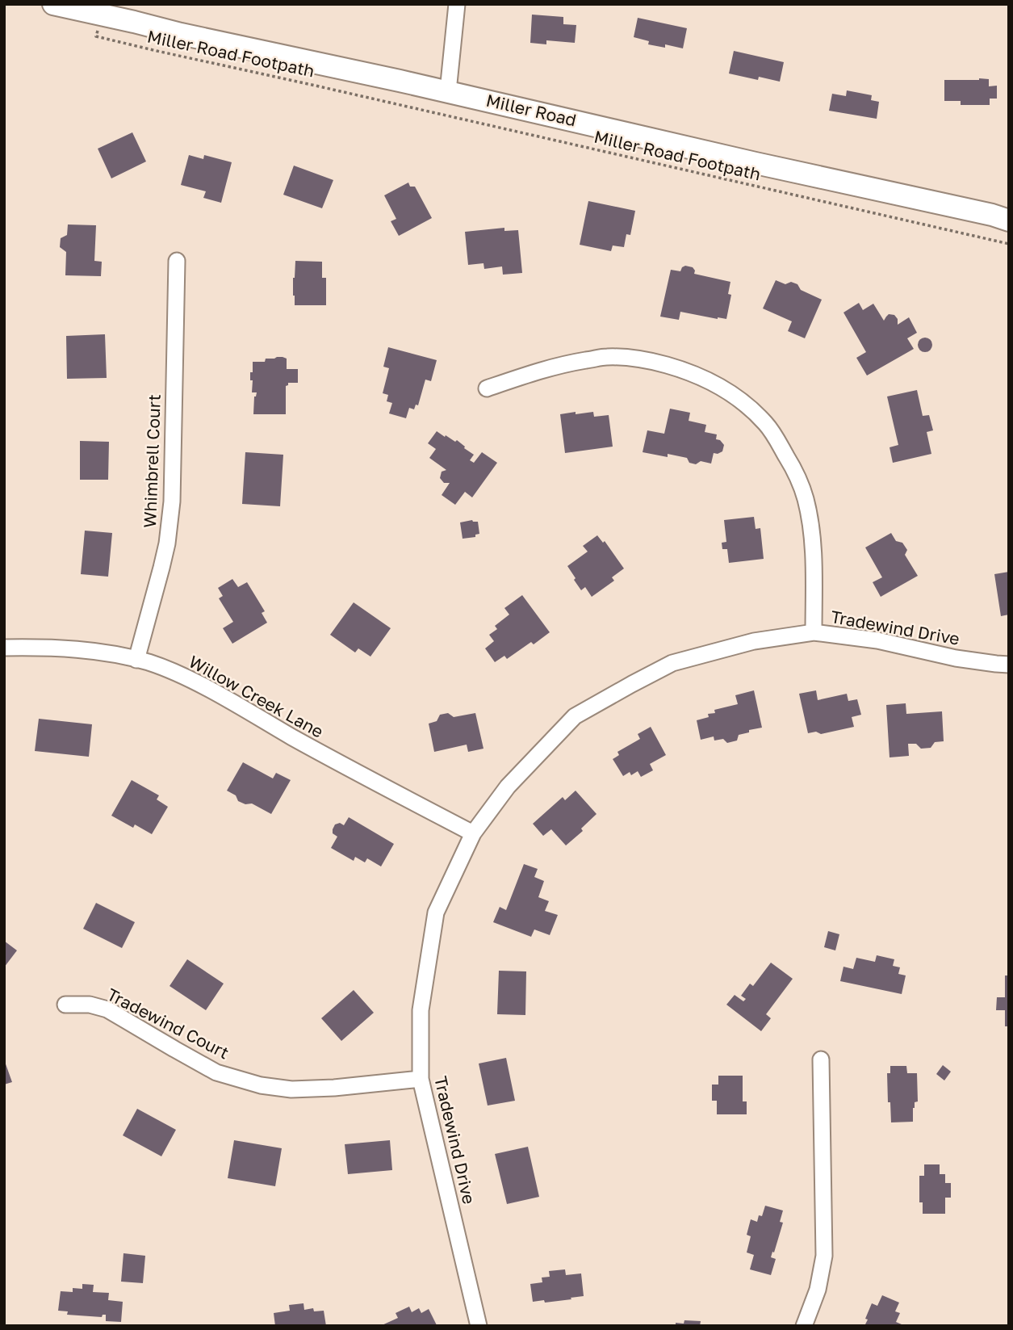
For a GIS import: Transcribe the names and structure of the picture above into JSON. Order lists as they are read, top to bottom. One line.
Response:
{"streets":{"street":["Miller Road","Whimbrell Court","Tradewind Drive","Willow Creek Lane","Tradewind Court"],"path":["Miller Road Footpath"]},"crossings":[["Miller Road Footpath","Miller Road"],["Whimbrell Court","Willow Creek Lane"],["Tradewind Drive","Willow Creek Lane"],["Tradewind Drive","Tradewind Court"]]}
